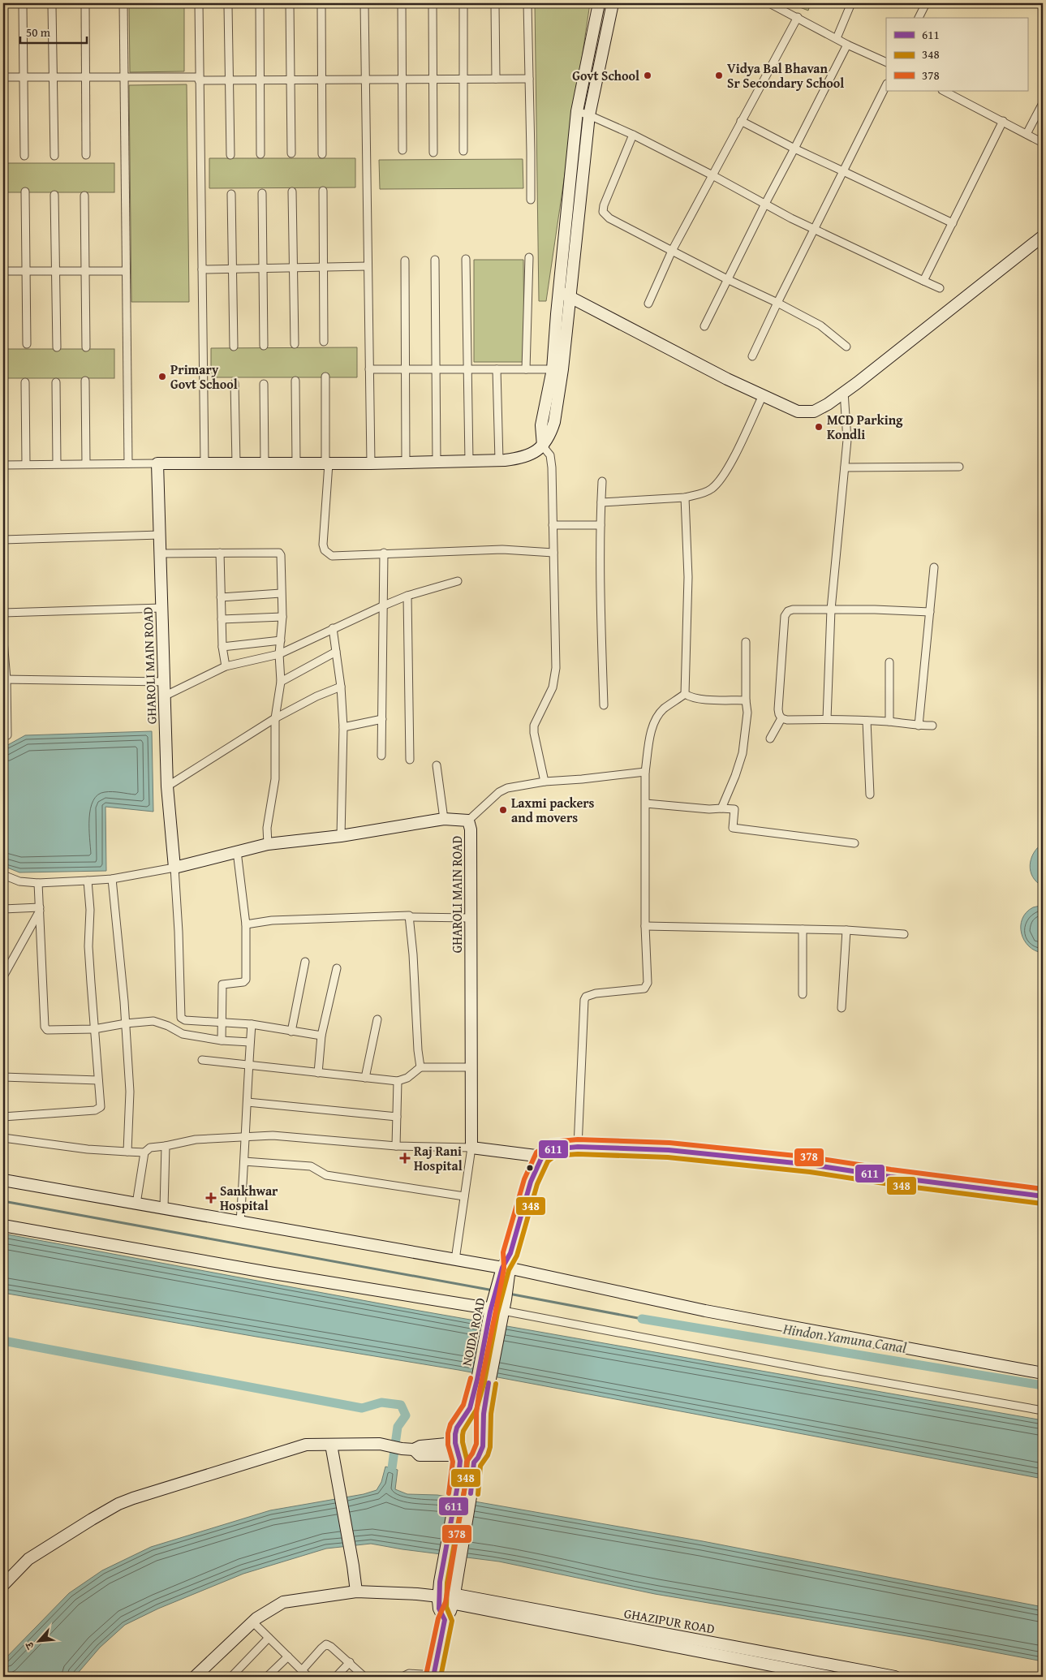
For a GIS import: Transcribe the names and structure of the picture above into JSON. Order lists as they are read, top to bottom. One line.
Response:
{"streets":{"street":["GHAROLI MAIN ROAD","NOIDA ROAD","GHAZIPUR ROAD"]},"water":["Hindon Yamuna Canal"],"places":{"other":["Govt School","Vidya Bal Bhavan Sr Secondary School","Primary Govt School","MCD Parking Kondli","Laxmi packers and movers"],"health":["Raj Rani Hospital","Sankhwar Hospital"]},"lines":["transit line 378","transit line 611","transit line 348"],"legend":["611","348","378"],"scale_bar":"50 m","north":"bottom left"}
